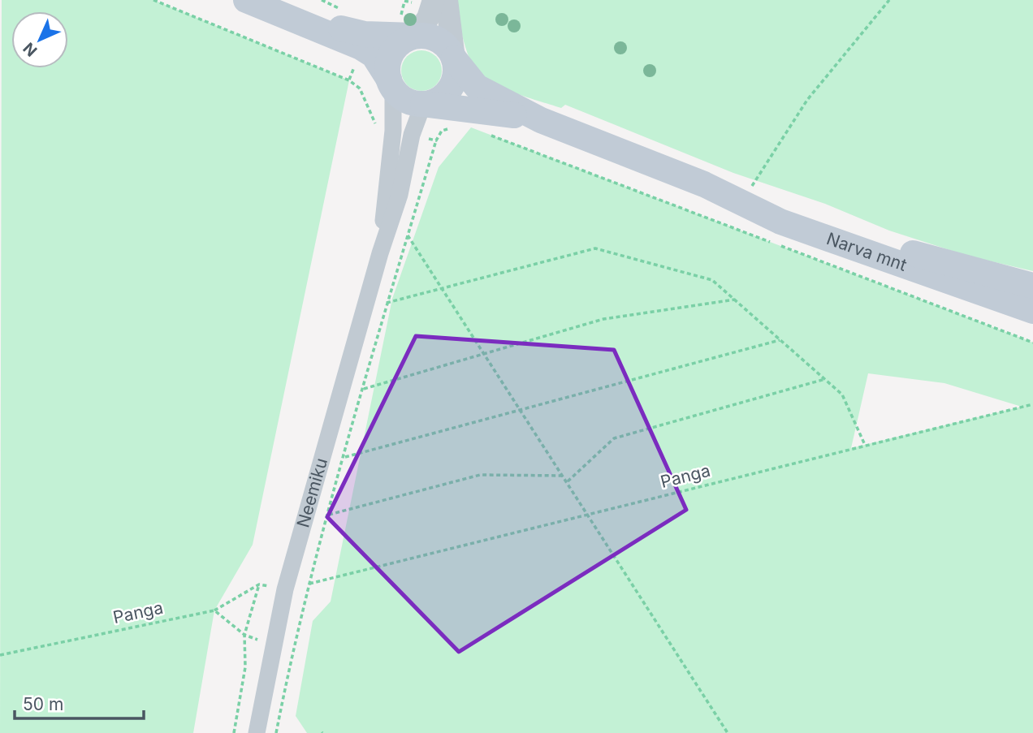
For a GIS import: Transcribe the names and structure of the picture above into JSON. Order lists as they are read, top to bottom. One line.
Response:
{"streets":{"main road":["Narva mnt"],"street":["Neemiku"],"path":["Panga"]},"crossings":[["Narva mnt","Neemiku"]],"scale_bar":"50 m","north":"bottom left"}
